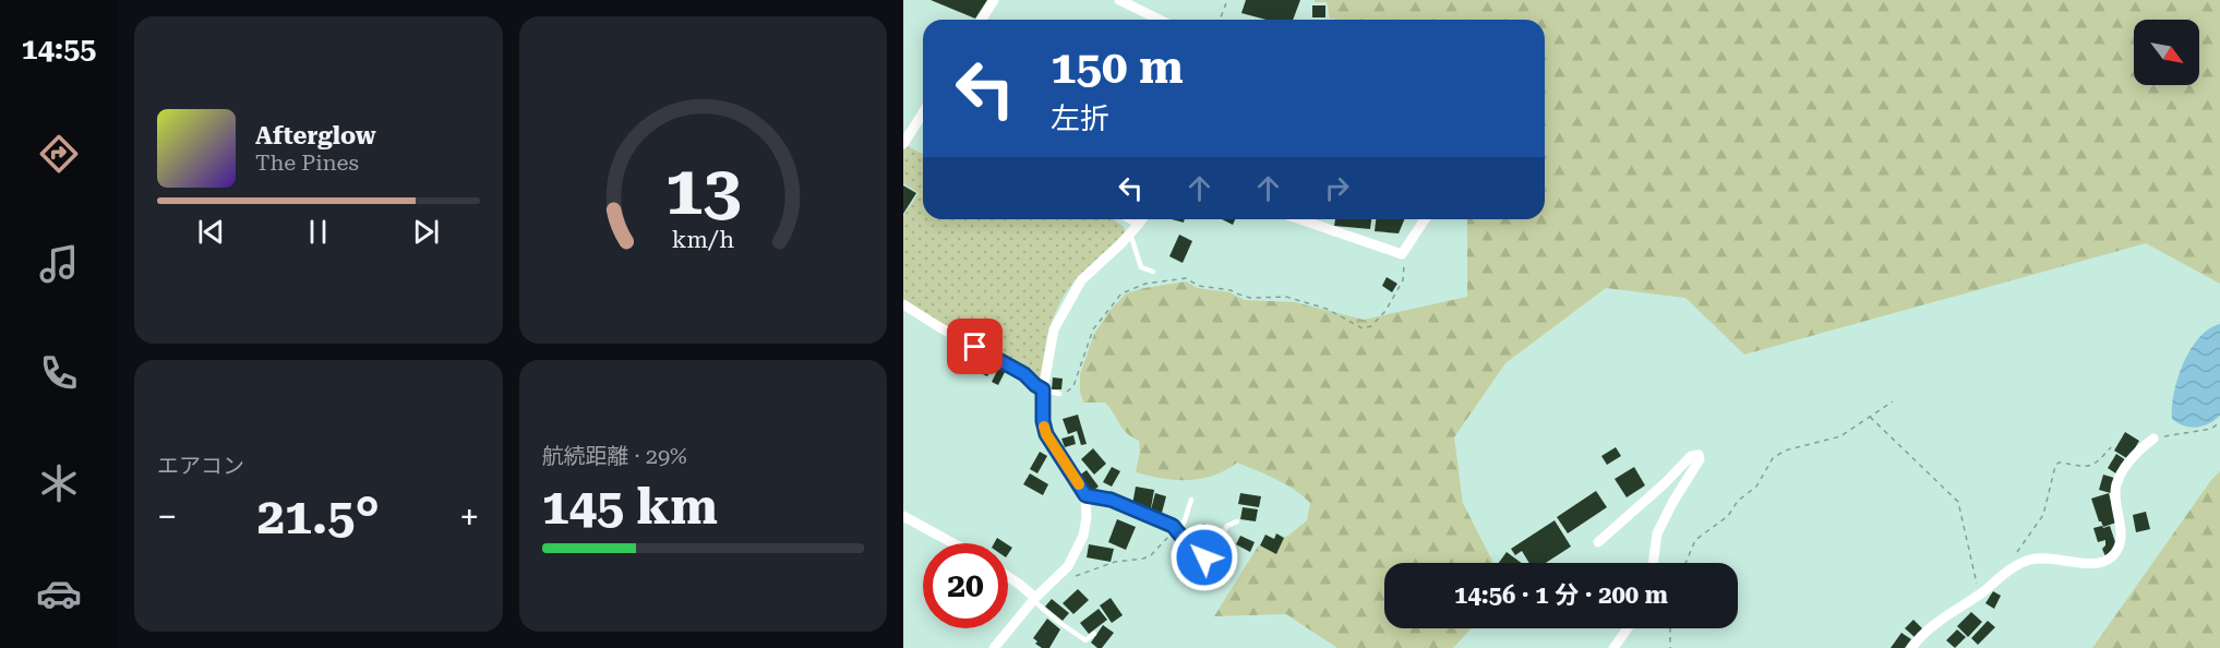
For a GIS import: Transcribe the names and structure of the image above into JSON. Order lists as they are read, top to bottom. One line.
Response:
{"north":"bottom right","page":{"tabs":"14:55","turn":["150 m","左折"],"song":["Afterglow","The Pines"],"tile":["エアコン",["航続距離 · 29%","145 km"]],"heat":["−","21.5°","+"],"limit":"20","trip":"14:56 · 1 分 · 200 m","gauge":["13","km/h"]}}
